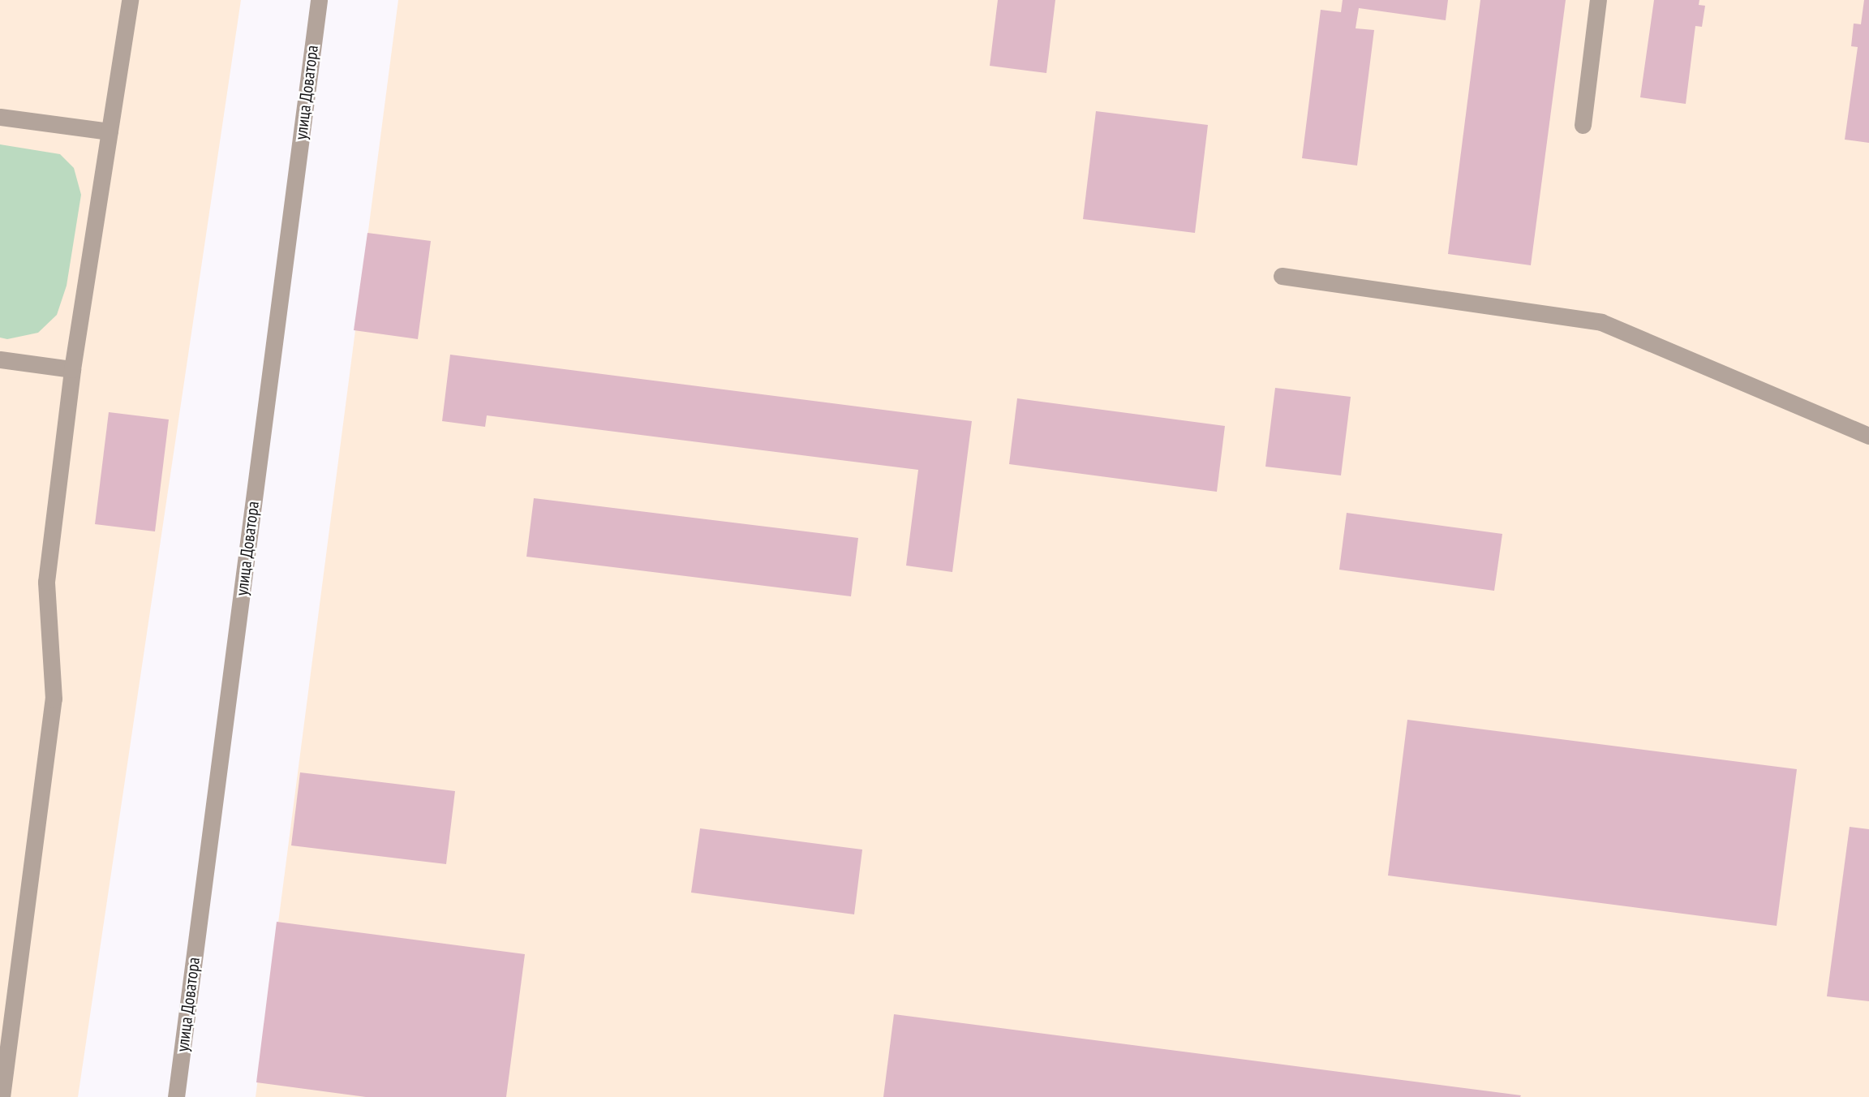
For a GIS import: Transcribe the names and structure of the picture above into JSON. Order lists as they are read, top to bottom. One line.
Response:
{"streets":{"street":["улица Доватора"]}}
